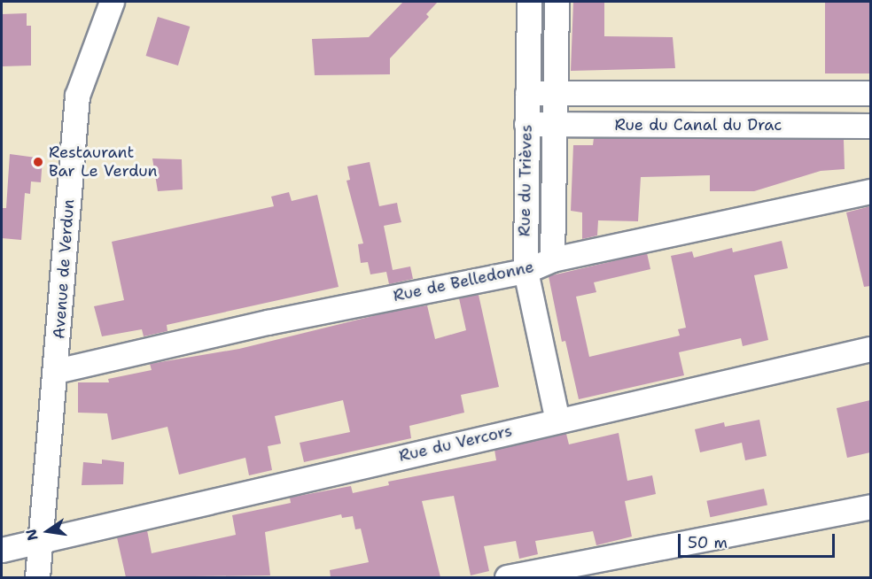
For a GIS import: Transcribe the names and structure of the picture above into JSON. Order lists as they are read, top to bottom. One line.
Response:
{"streets":{"street":["Rue du Canal du Drac","Rue du Trièves","Avenue de Verdun","Rue de Belledonne","Rue du Vercors"]},"crossings":[["Rue du Canal du Drac","Rue du Trièves"],["Rue du Trièves","Rue de Belledonne"],["Rue du Trièves","Rue du Vercors"],["Avenue de Verdun","Rue de Belledonne"],["Avenue de Verdun","Rue du Vercors"]],"places":["Restaurant Bar Le Verdun"],"scale_bar":"50 m","north":"left"}
